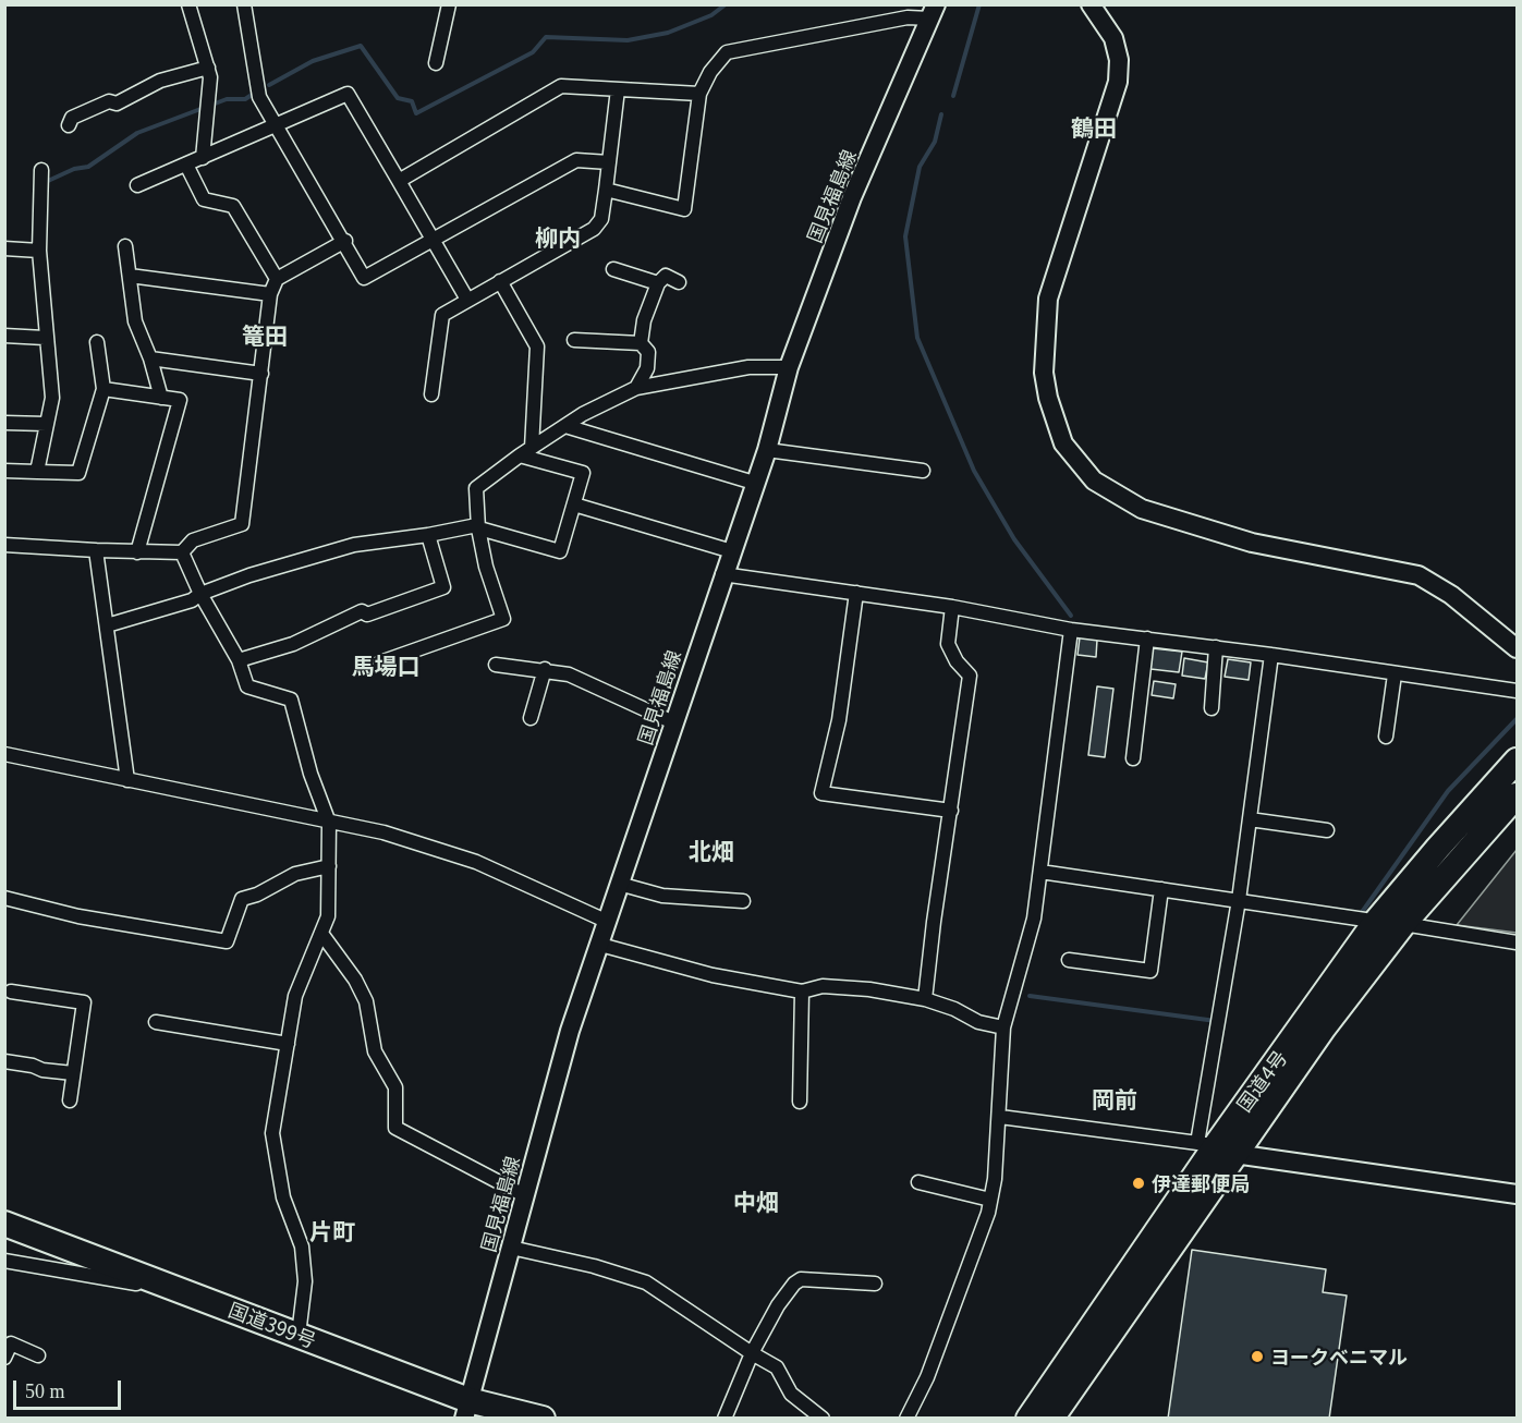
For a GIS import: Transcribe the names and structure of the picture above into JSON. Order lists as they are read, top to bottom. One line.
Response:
{"streets":{"highway":["国道4号","国道399号"],"main road":["国見福島線"]},"crossings":[["国見福島線","国道399号"]],"districts":["鶴田","柳内","篭田","馬場口","北畑","岡前","中畑","片町"],"places":["伊達郵便局","ヨークベニマル"],"scale_bar":"50 m"}
